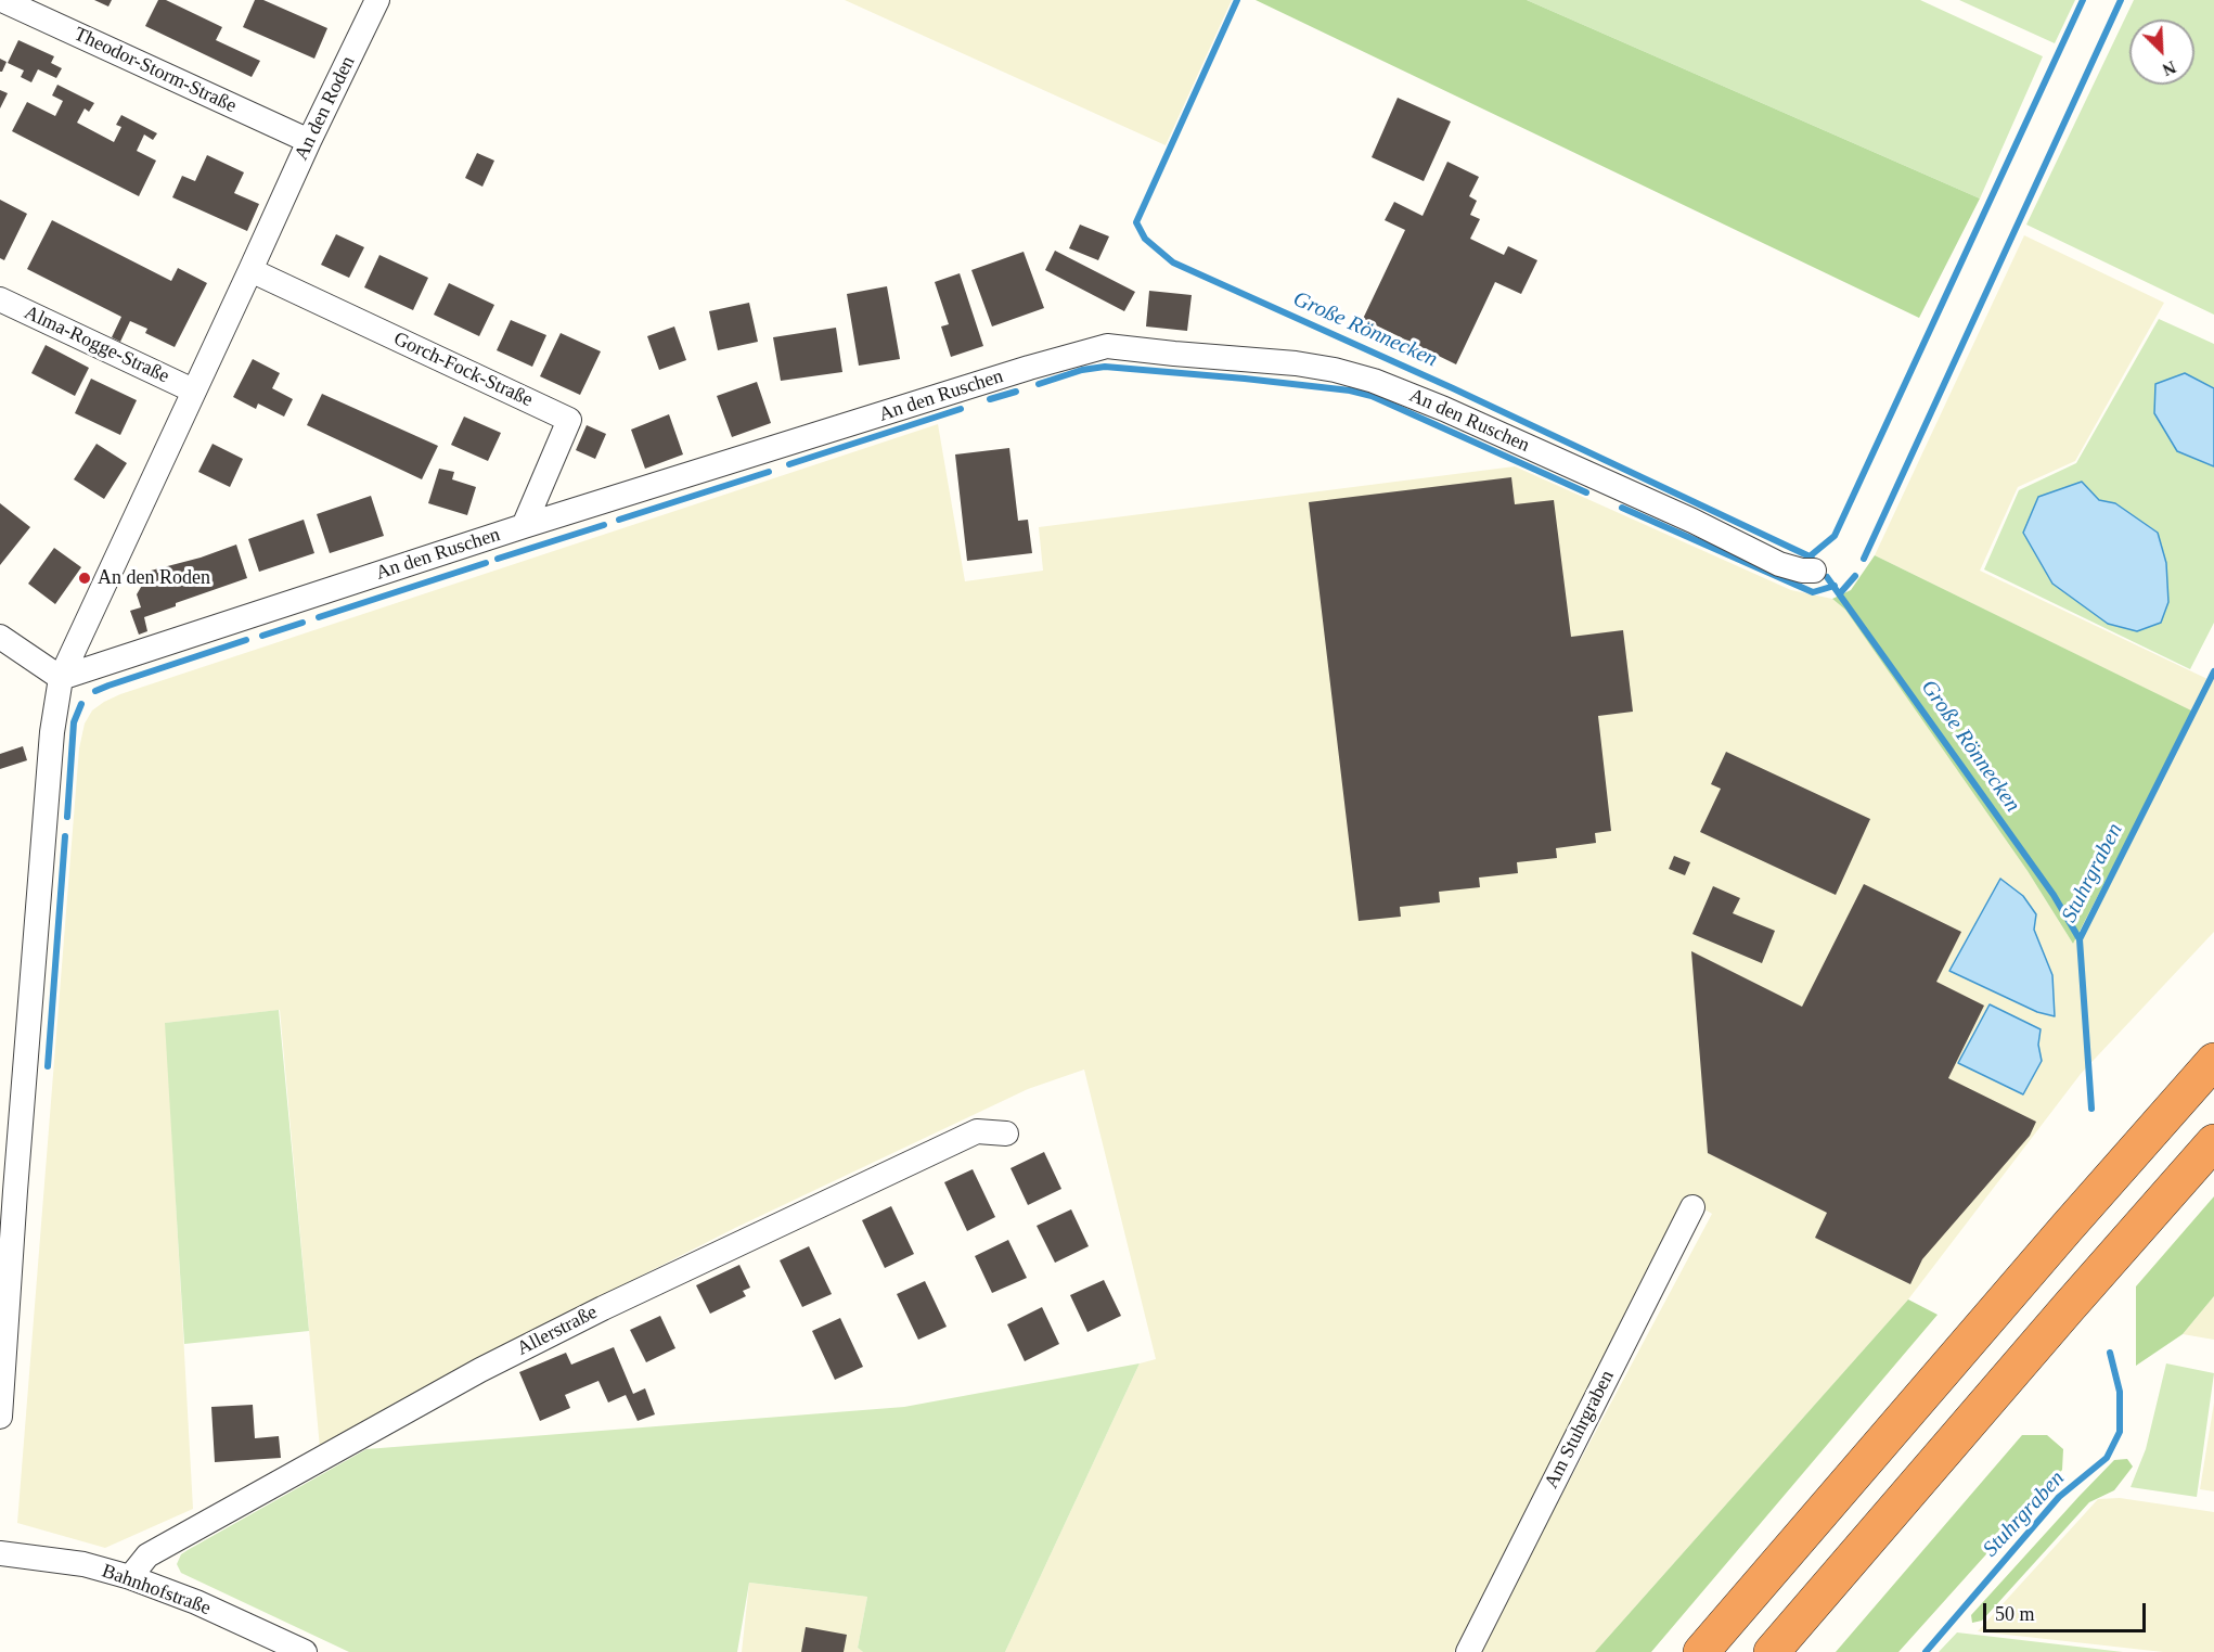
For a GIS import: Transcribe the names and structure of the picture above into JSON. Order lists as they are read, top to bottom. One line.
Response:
{"streets":{"street":["Theodor-Storm-Straße","An den Roden","Alma-Rogge-Straße","Gorch-Fock-Straße","An den Ruschen","Allerstraße","Am Stuhrgraben","Bahnhofstraße"]},"crossings":[["Theodor-Storm-Straße","An den Roden"],["An den Roden","Alma-Rogge-Straße"],["An den Roden","Gorch-Fock-Straße"],["An den Roden","An den Ruschen"],["Gorch-Fock-Straße","An den Ruschen"],["Allerstraße","Bahnhofstraße"]],"water":["Große Rönnecken","Stuhrgraben"],"places":["An den Roden"],"scale_bar":"50 m","north":"bottom right"}
